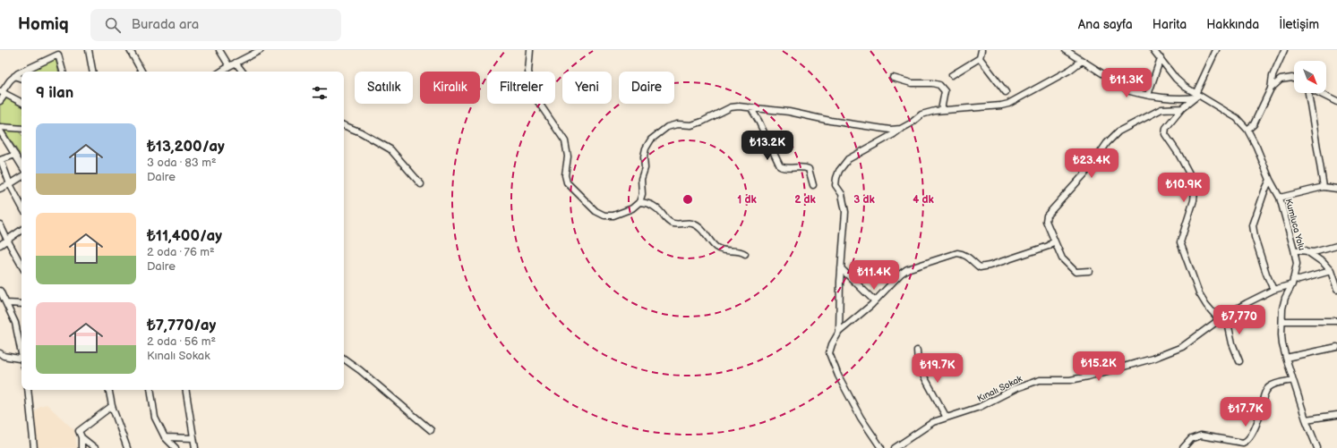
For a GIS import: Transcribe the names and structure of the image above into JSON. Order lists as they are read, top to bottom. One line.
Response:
{"streets":{"street":["Kumluca Yolu","Kınalı Sokak"]},"crossings":[["Kumluca Yolu","Kınalı Sokak"]],"north":"bottom right","page":{"header":"Homiq","search":"Burada ara","nav":["Ana sayfa","Harita","Hakkında","İletişim"],"price":["₺11.3K","₺13.2K","₺23.4K","₺10.9K","₺11.4K","₺7,770","₺15.2K","₺19.7K","₺17.7K"],"chip":["Satılık","Kiralık","Filtreler","Yeni","Daire"],"heading":"9 ilan","list":[{"name":"₺13,200/ay","note":"3 oda · 83 m² · Daire"},{"name":"₺11,400/ay","note":"2 oda · 76 m² · Daire"},{"name":"₺7,770/ay","note":"2 oda · 56 m² · Kınalı Sokak"}]},"rings":["1 dk","2 dk","3 dk","4 dk"]}
